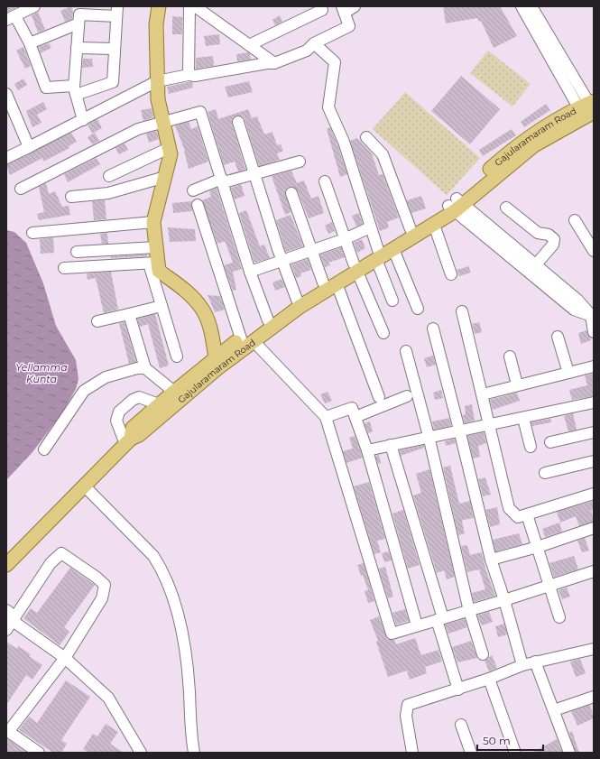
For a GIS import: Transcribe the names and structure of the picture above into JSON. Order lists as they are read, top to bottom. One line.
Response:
{"streets":{"main road":["Gajularamaram Road"]},"water":["Yellamma Kunta"],"scale_bar":"50 m"}
